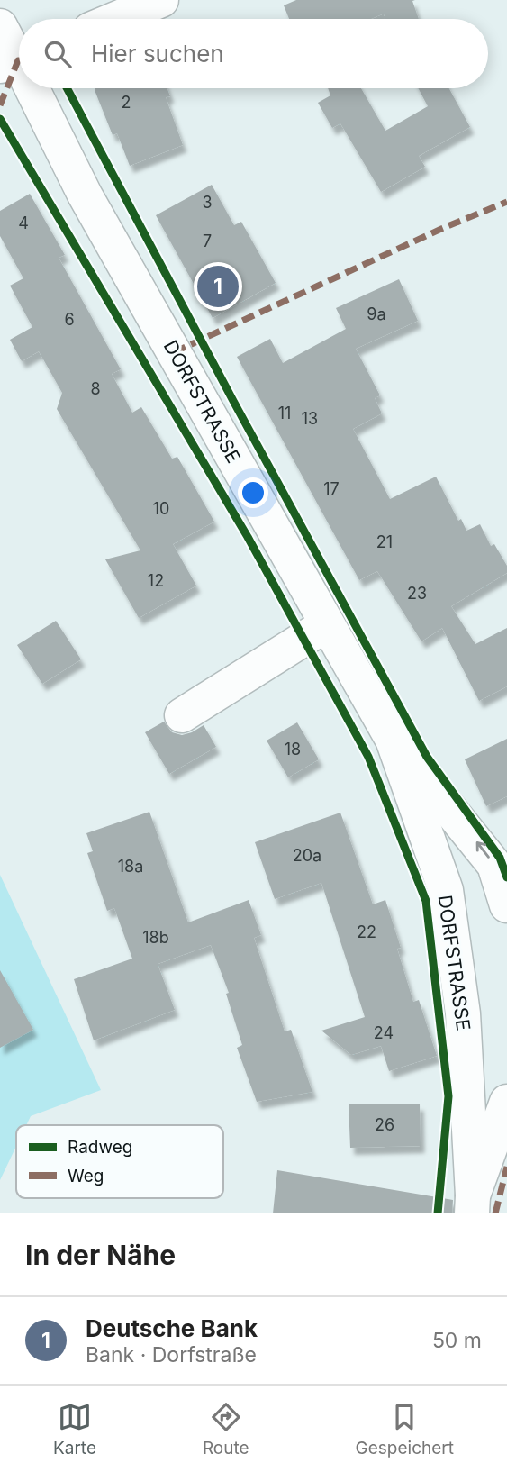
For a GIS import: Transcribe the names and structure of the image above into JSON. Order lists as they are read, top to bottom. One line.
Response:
{"streets":{"main road":["DORFSTRASSE"]},"house_numbers":["2","3","4","7","9a","6","8","11","13","17","10","21","12","23","18","20a","18a","22","18b","24","26"],"legend":["Radweg","Weg"],"page":{"search":"Hier suchen","pins":"1","heading":"In der Nähe","list":[{"mark":"1","name":"Deutsche Bank","note":"Bank · Dorfstraße","value":"50 m"}],"nav":["Karte","Route","Gespeichert"]}}
